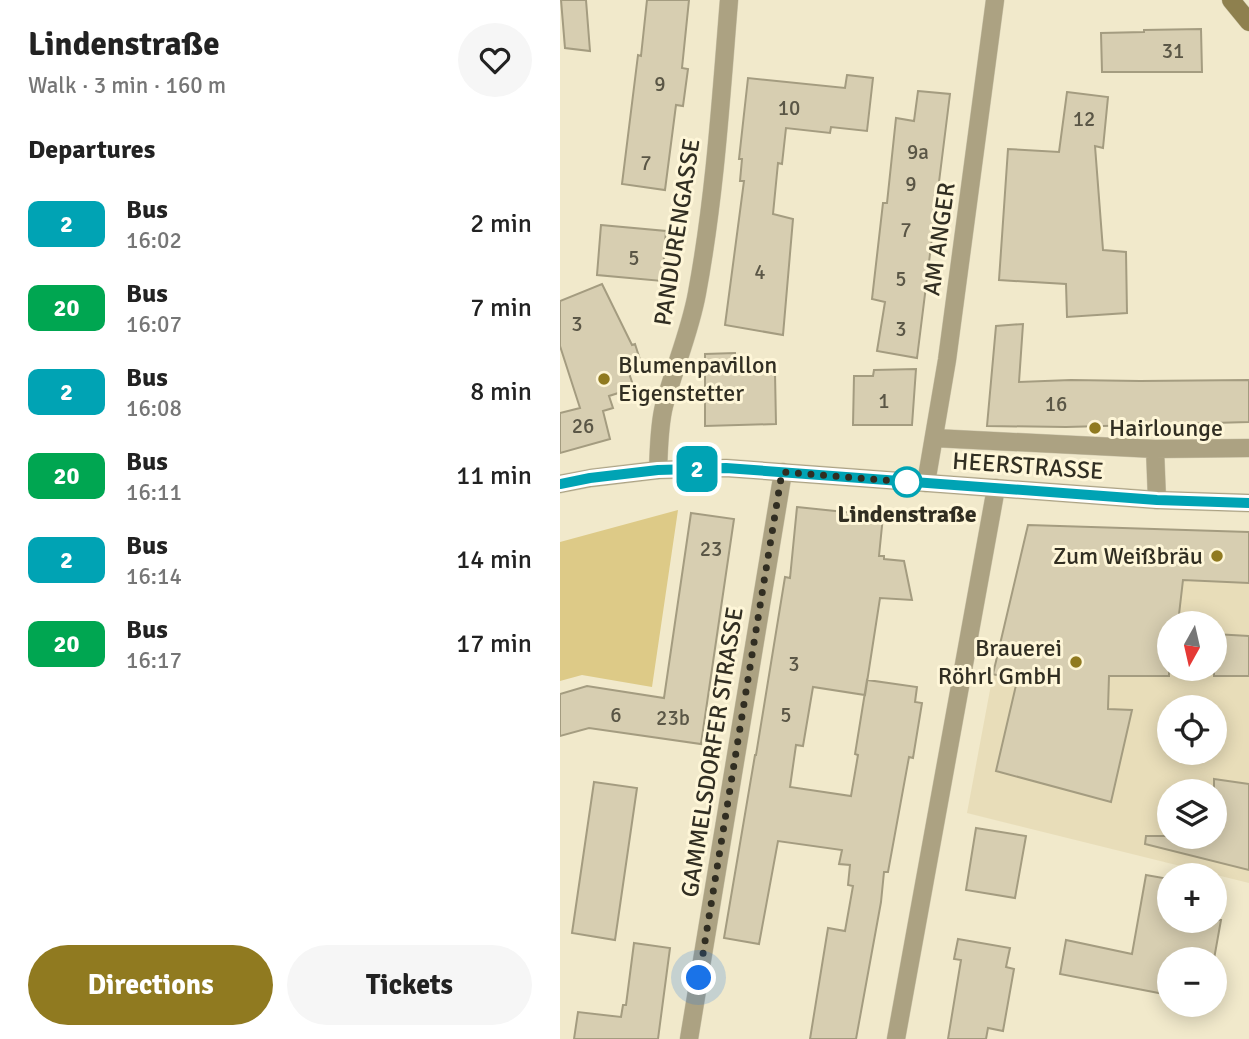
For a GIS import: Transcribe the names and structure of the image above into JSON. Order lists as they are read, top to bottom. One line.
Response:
{"streets":{"street":["PANDURENGASSE","AM ANGER","HEERSTRASSE","GAMMELSDORFER STRASSE"]},"crossings":[["PANDURENGASSE","HEERSTRASSE"],["AM ANGER","HEERSTRASSE"],["HEERSTRASSE","GAMMELSDORFER STRASSE"]],"places":["Blumenpavillon Eigenstetter","Hairlounge","Lindenstraße","Zum Weißbräu","Brauerei Röhrl GmbH"],"lines":["bus line 2"],"house_numbers":["31","9","10","12","9a","7","9","7","5","4","5","3","3","1","16","26","23","3","6","5","23b"],"north":"bottom","page":{"heading":[["Lindenstraße","Walk · 3 min · 160 m"],"Departures"],"on_map":"2","list":[{"mark":"2","name":"Bus","note":"16:02","value":"2 min"},{"mark":"20","name":"Bus","note":"16:07","value":"7 min"},{"mark":"2","name":"Bus","note":"16:08","value":"8 min"},{"mark":"20","name":"Bus","note":"16:11","value":"11 min"},{"mark":"2","name":"Bus","note":"16:14","value":"14 min"},{"mark":"20","name":"Bus","note":"16:17","value":"17 min"}],"map_buttons":["+","−"],"buttons":["Directions","Tickets"]}}
